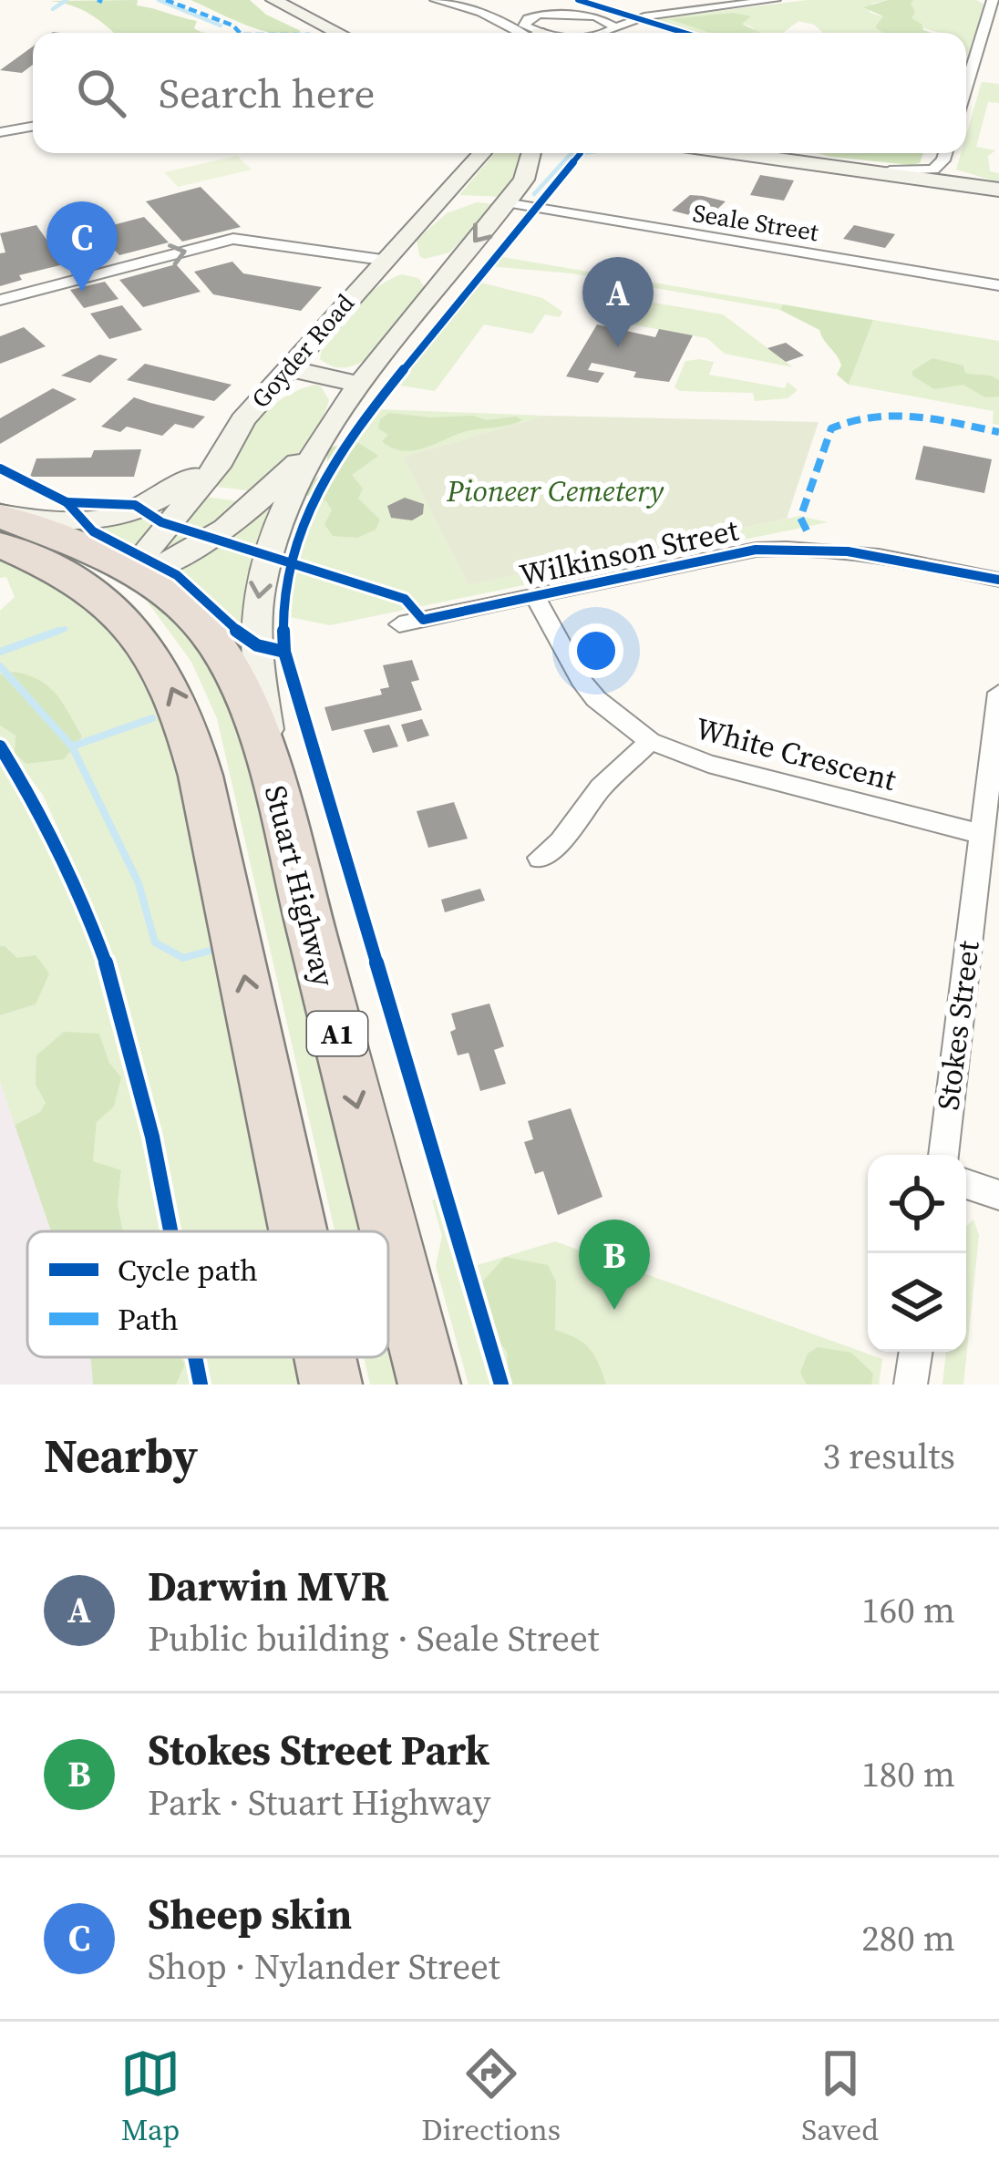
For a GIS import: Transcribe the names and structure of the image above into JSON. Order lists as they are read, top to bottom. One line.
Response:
{"streets":{"highway":["Stuart Highway","A1"],"street":["Seale Street","Goyder Road","Wilkinson Street","White Crescent","Stokes Street"]},"crossings":[["Goyder Road","Stuart Highway"],["Wilkinson Street","White Crescent"],["White Crescent","Stokes Street"]],"parks":["Pioneer Cemetery"],"legend":["Cycle path","Path"],"page":{"search":"Search here","pins":["C","A","B"],"heading":["Nearby","3 results"],"list":[{"mark":"A","name":"Darwin MVR","note":"Public building · Seale Street","value":"160 m"},{"mark":"B","name":"Stokes Street Park","note":"Park · Stuart Highway","value":"180 m"},{"mark":"C","name":"Sheep skin","note":"Shop · Nylander Street","value":"280 m"}],"nav":["Map","Directions","Saved"]}}
